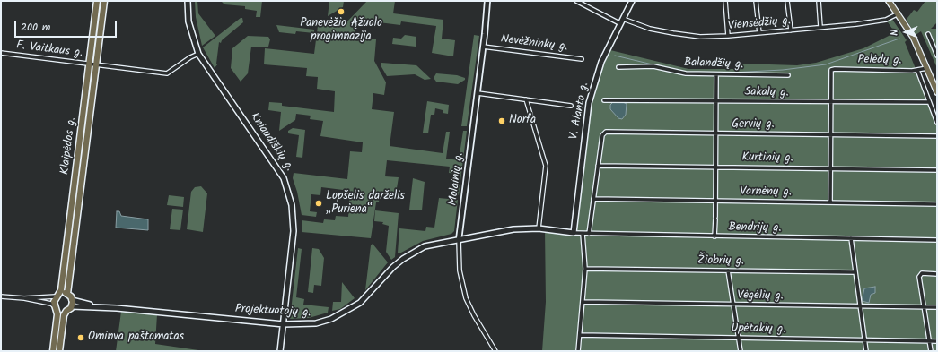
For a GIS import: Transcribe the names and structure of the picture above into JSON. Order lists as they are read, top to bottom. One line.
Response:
{"streets":{"highway":["Klaipėdos g."],"main road":["V. Alanto g.","Kniaudiškių g.","Projektuotojų g."],"street":["Viensėdžių g.","Nevėžninkų g.","F. Vaitkaus g.","Pelėdų g.","Balandžių g.","Sakalų g.","Gervių g.","Kurtinių g.","Molainių g.","Varnėnų g.","Bendrijų g.","Žiobrių g.","Vėgėlių g.","Upėtakių g."]},"crossings":[["Viensėdžių g.","V. Alanto g."],["Nevėžninkų g.","Molainių g."],["F. Vaitkaus g.","Kniaudiškių g."],["F. Vaitkaus g.","Klaipėdos g."],["Pelėdų g.","Sakalų g."],["V. Alanto g.","Bendrijų g."],["V. Alanto g.","Projektuotojų g."],["Gervių g.","Kurtinių g."],["Gervių g.","Varnėnų g."],["Gervių g.","Bendrijų g."],["Kniaudiškių g.","Projektuotojų g."],["Molainių g.","Projektuotojų g."],["Bendrijų g.","Projektuotojų g."]],"places":["Panevėžio Ąžuolo progimnazija","Norfa","Lopšelis darželis „Puriena“","Ominva paštomatas"],"scale_bar":"200 m","north":"left"}
